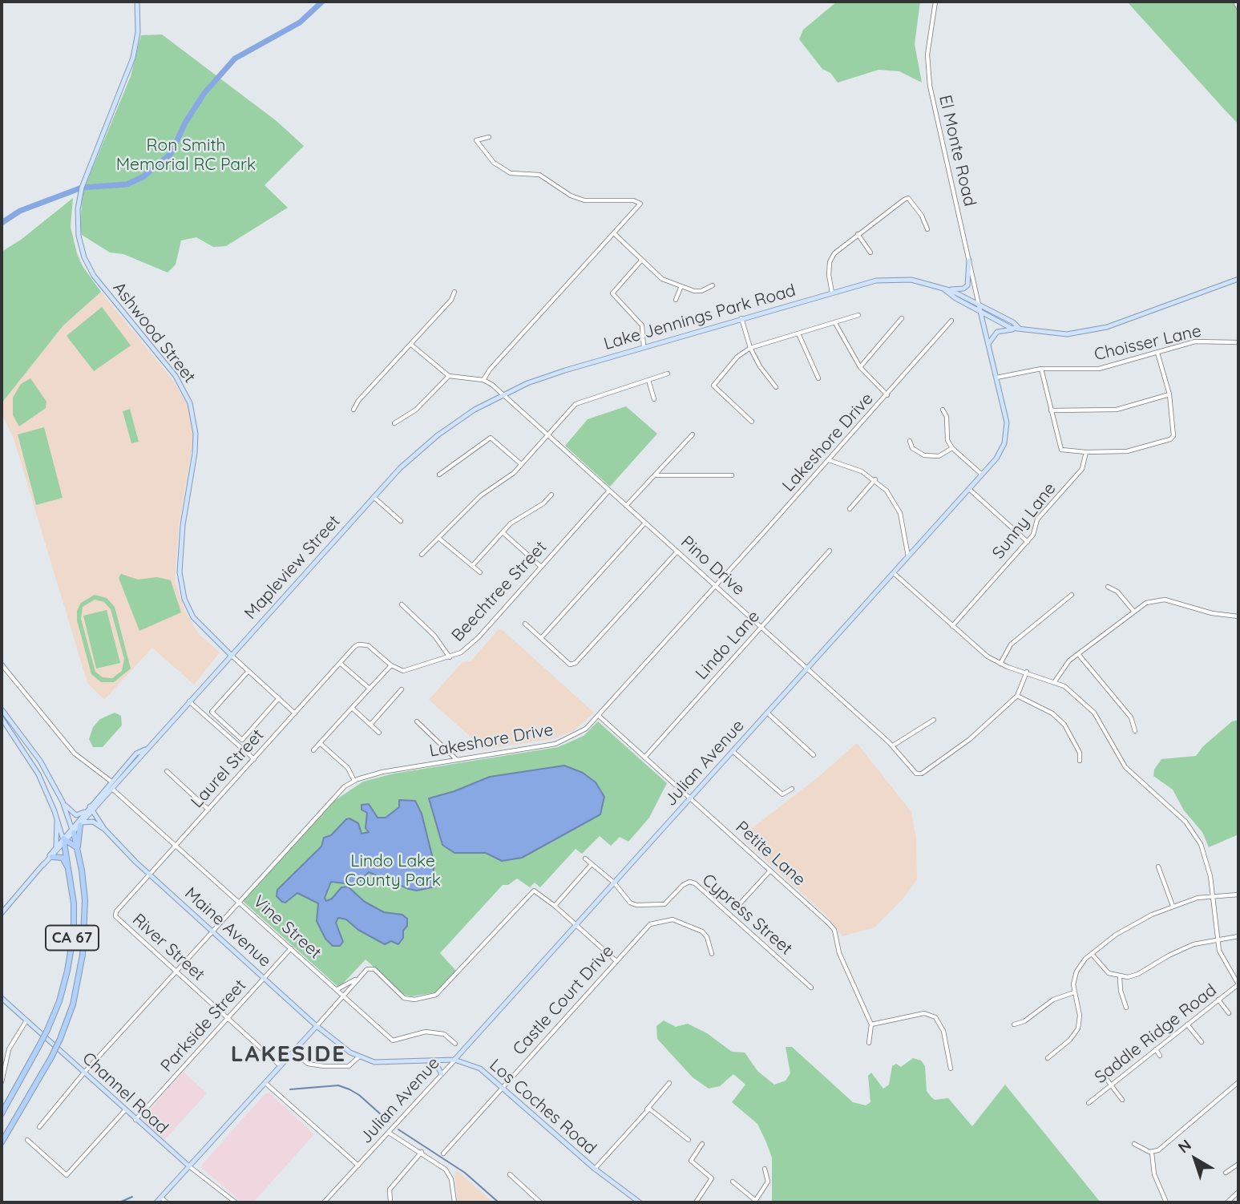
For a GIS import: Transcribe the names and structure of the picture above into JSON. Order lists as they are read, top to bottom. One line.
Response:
{"streets":{"highway":["CA 67"],"main road":["Lake Jennings Park Road","Ashwood Street","Mapleview Street","Julian Avenue","Maine Avenue","Channel Road","Los Coches Road"],"street":["El Monte Road","Choisser Lane","Lakeshore Drive","Sunny Lane","Pino Drive","Beechtree Street","Lindo Lane","Laurel Street","Petite Lane","Cypress Street","Vine Street","River Street","Castle Court Drive","Parkside Street","Saddle Ridge Road"]},"crossings":[["El Monte Road","Lake Jennings Park Road"],["El Monte Road","Julian Avenue"],["Lake Jennings Park Road","Pino Drive"],["Lake Jennings Park Road","Mapleview Street"],["Lake Jennings Park Road","Julian Avenue"],["Ashwood Street","Mapleview Street"],["Ashwood Street","Laurel Street"],["Choisser Lane","Julian Avenue"],["Lakeshore Drive","Pino Drive"],["Lakeshore Drive","Petite Lane"],["Lakeshore Drive","Maine Avenue"],["Lakeshore Drive","Vine Street"],["Lakeshore Drive","River Street"],["Lakeshore Drive","Channel Road"],["Pino Drive","Beechtree Street"],["Pino Drive","Lindo Lane"],["Pino Drive","Julian Avenue"],["Mapleview Street","Maine Avenue"],["Mapleview Street","Vine Street"],["Mapleview Street","CA 67"],["Beechtree Street","Laurel Street"],["Lindo Lane","Petite Lane"],["Julian Avenue","Petite Lane"],["Julian Avenue","Cypress Street"],["Julian Avenue","Los Coches Road"],["Laurel Street","Maine Avenue"],["Laurel Street","Vine Street"],["Laurel Street","River Street"],["Maine Avenue","Parkside Street"],["Maine Avenue","Los Coches Road"],["Vine Street","Parkside Street"],["River Street","Parkside Street"],["Castle Court Drive","Los Coches Road"],["Parkside Street","Channel Road"]],"districts":["LAKESIDE"],"parks":["Ron Smith Memorial RC Park","Lindo Lake County Park"],"north":"top left"}
